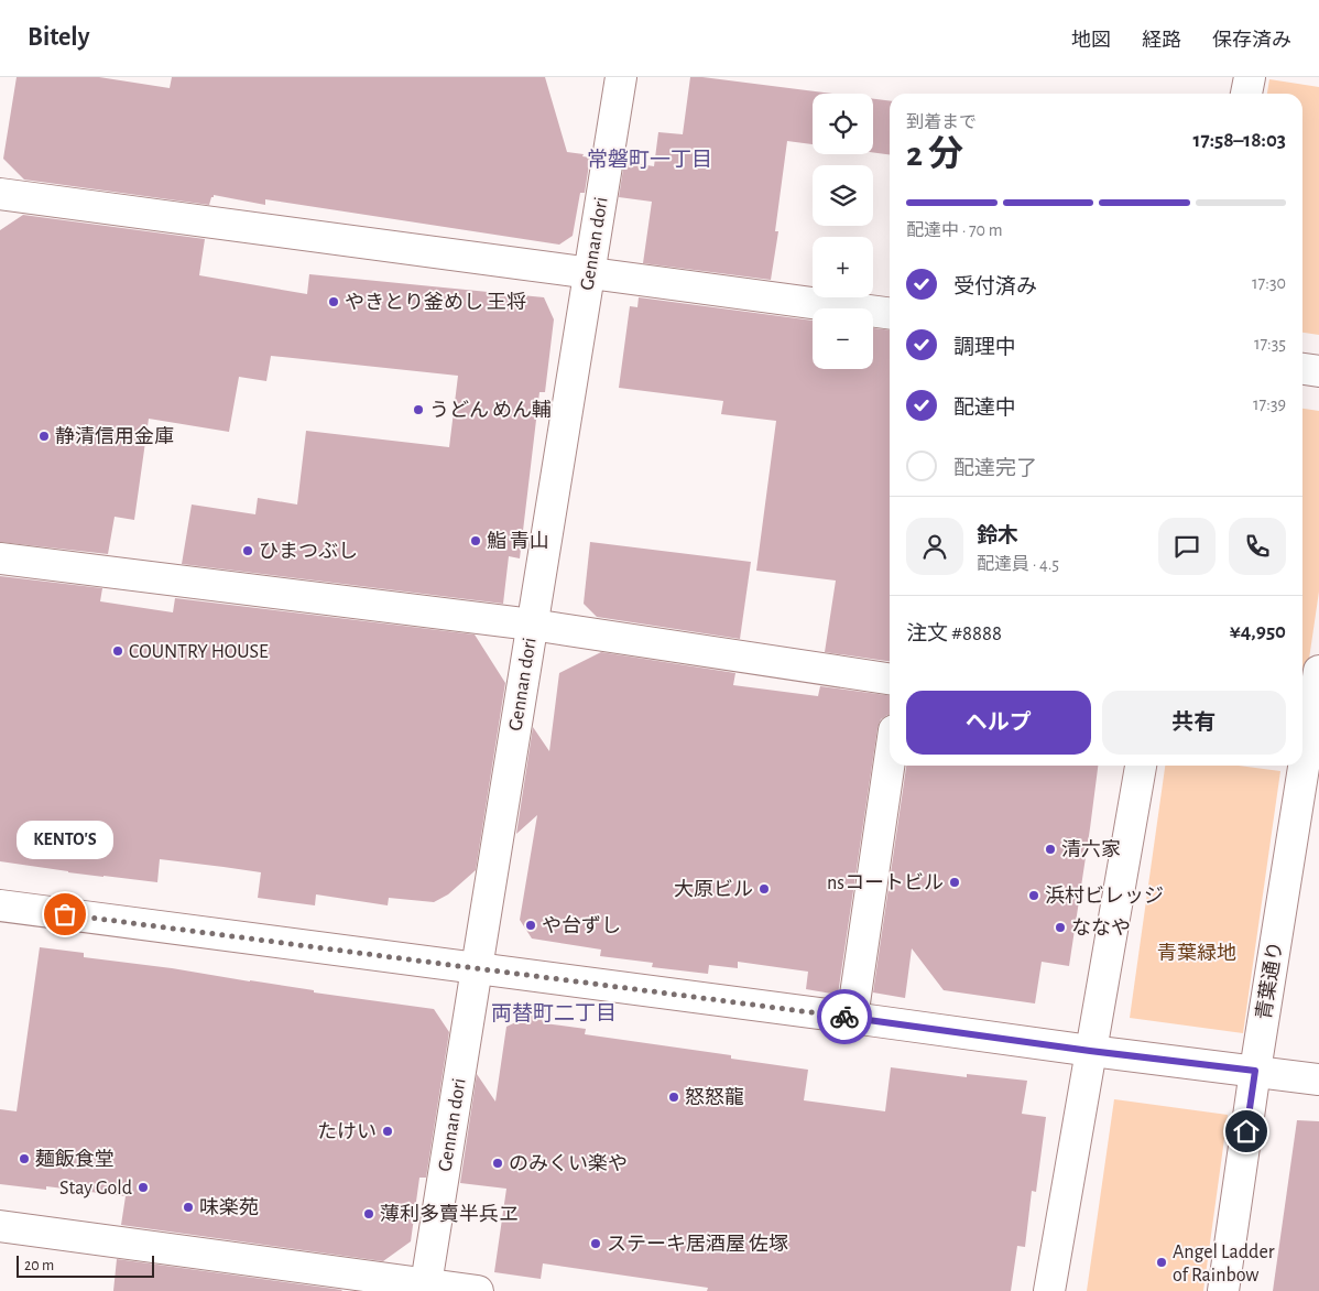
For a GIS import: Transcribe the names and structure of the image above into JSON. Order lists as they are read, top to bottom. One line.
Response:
{"streets":{"street":["Gennan dori","青葉通り"]},"districts":["常磐町一丁目","両替町二丁目"],"parks":["青葉緑地"],"places":["やきとり釜めし 王将","うどん めん輔","静清信用金庫","鮨 青山","ひまつぶし","COUNTRY HOUSE","清六家","nsコートビル","大原ビル","浜村ビレッジ","KENTO'S","や台ずし","ななや","怒怒龍","たけい","麺飯食堂","のみくい楽や","Stay Gold","味楽苑","薄利多賣半兵ヱ","ステーキ居酒屋 佐塚","Angel Ladder of Rainbow"],"scale_bar":"20 m","page":{"header":"Bitely","nav":["地図","経路","保存済み"],"map_buttons":["+","−"],"heading":["2 分","到着まで","17:58–18:03"],"panel":["鈴木","配達員 · 4.5","注文 #8888","¥4,950"],"bar":"配達中 · 70 m","list":[["受付済み","17:30"],["調理中","17:35"],["配達中","17:39"],"配達完了"],"buttons":["ヘルプ","共有"],"bubble":"KENTO'S","scale":"20 m"}}
